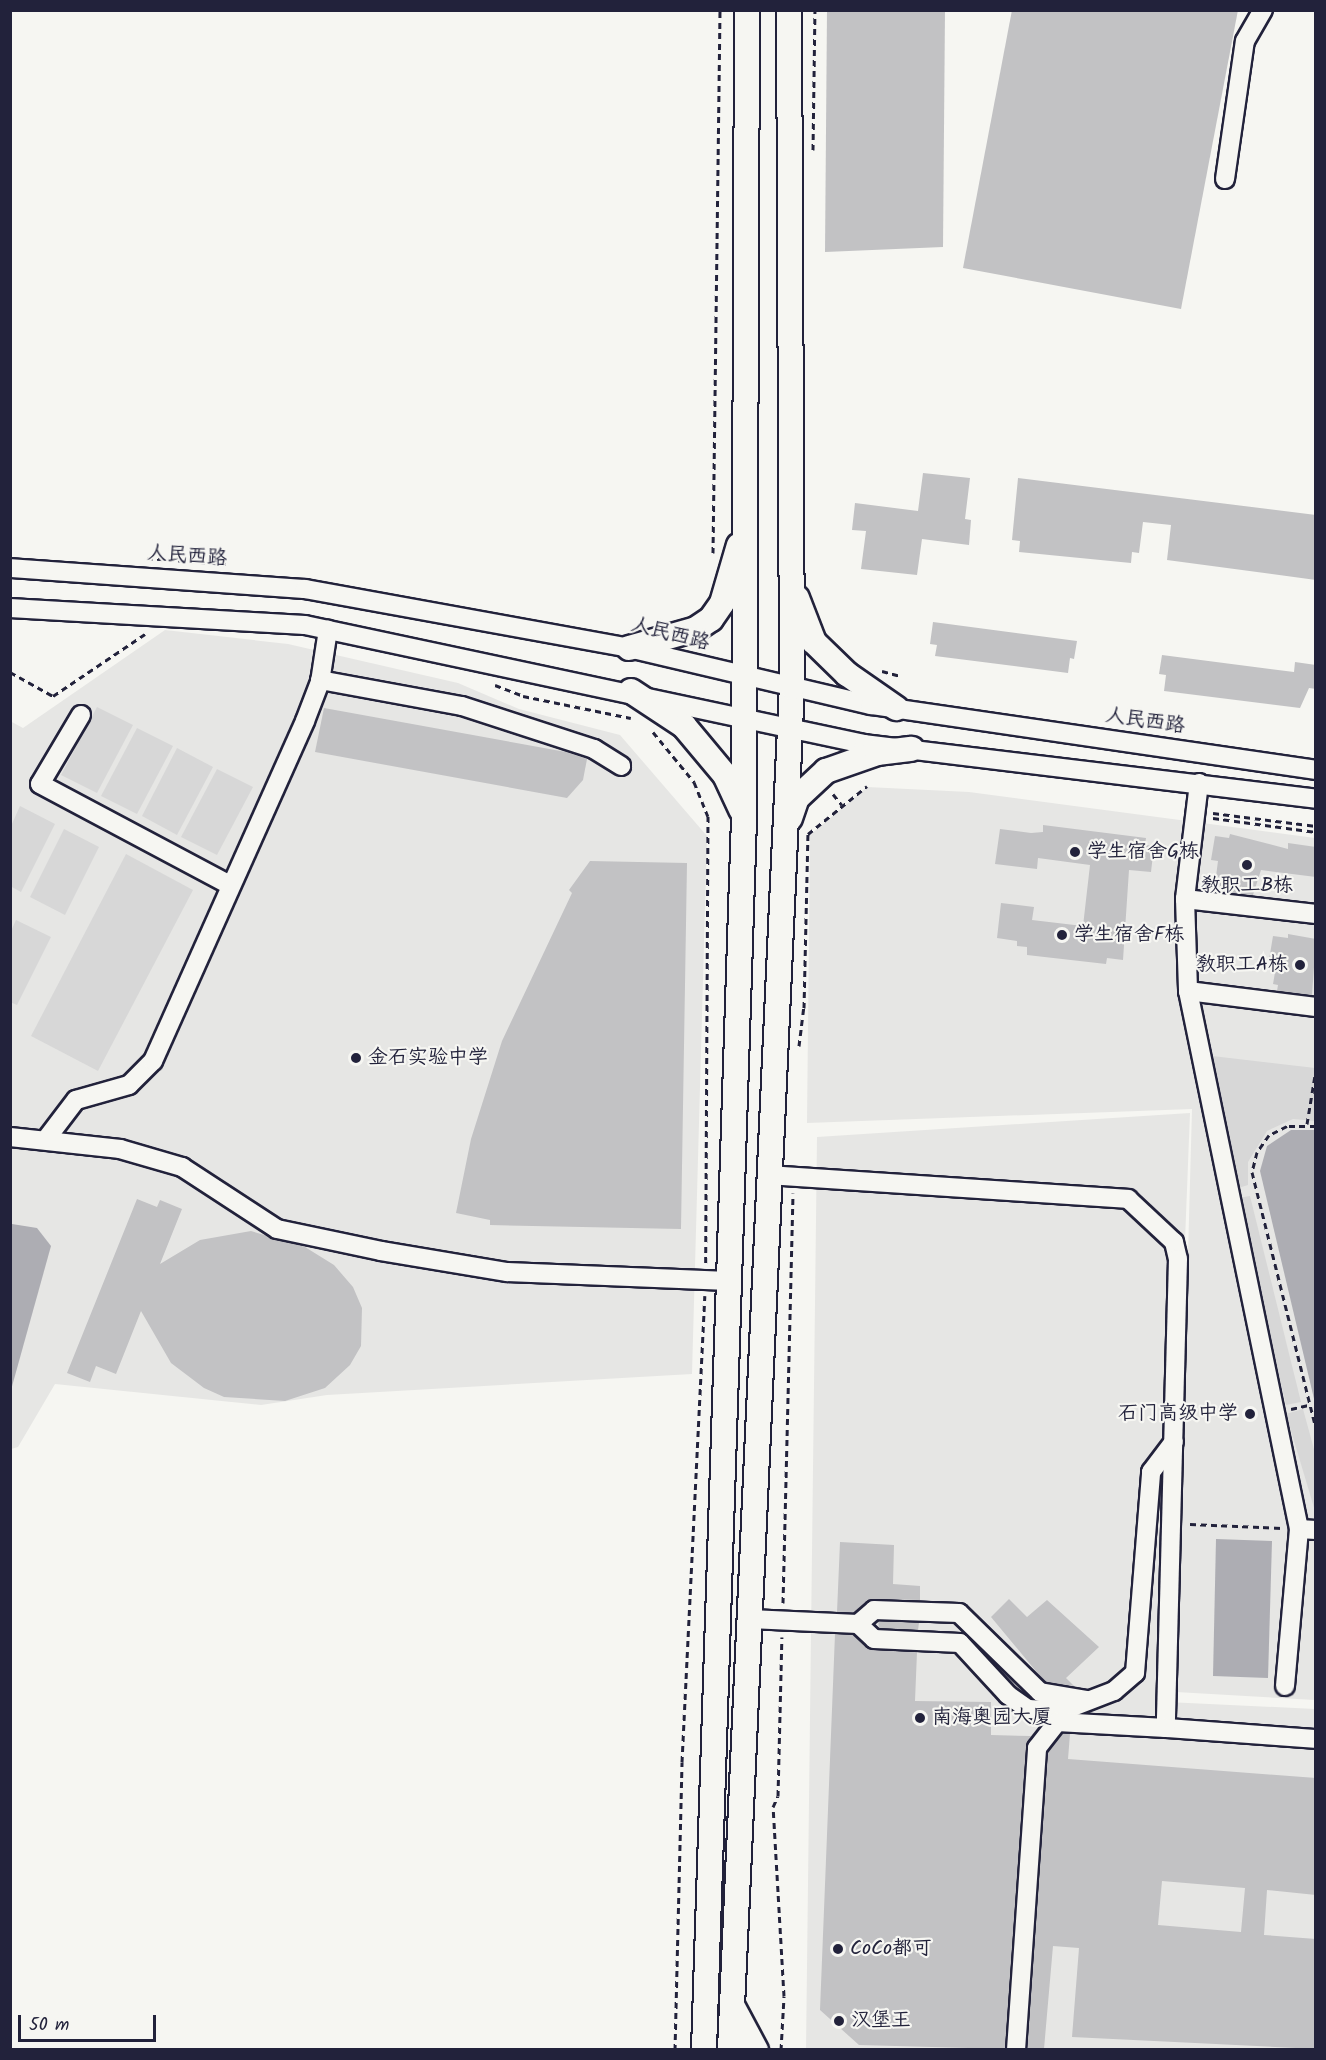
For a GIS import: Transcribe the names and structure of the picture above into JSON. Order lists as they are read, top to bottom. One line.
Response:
{"streets":{"street":["人民西路"]},"places":["学生宿舍G栋","教职工B栋","学生宿舍F栋","教职工A栋","金石实验中学","石门高级中学","南海奥园大厦","CoCo都可","汉堡王"],"scale_bar":"50 m"}
